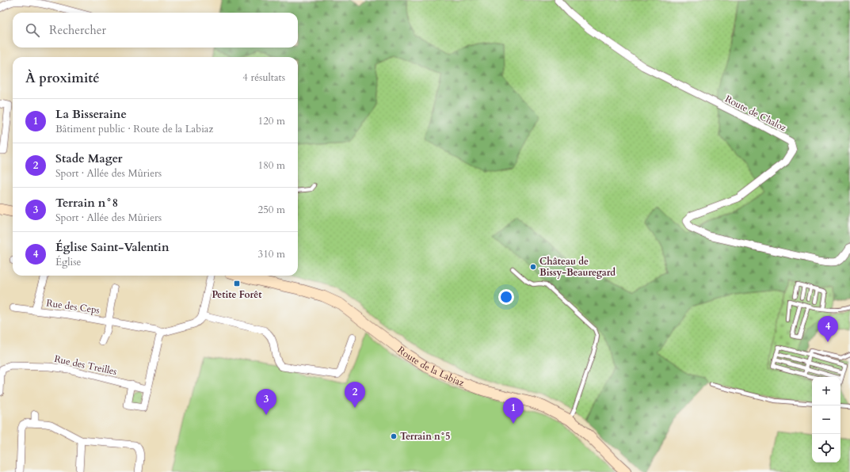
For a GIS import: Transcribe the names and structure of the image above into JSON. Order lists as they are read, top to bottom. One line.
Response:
{"streets":{"main road":["Route de la Labiaz"],"street":["Route de Chaloz","Rue des Ceps","Rue des Treilles"]},"places":{"other":["Château de Bissy-Beauregard","Terrain n°5"],"transit":["Petite Forêt"]},"page":{"search":"Rechercher","heading":["À proximité","4 résultats"],"list":[{"mark":"1","name":"La Bisseraine","note":"Bâtiment public · Route de la Labiaz","value":"120 m"},{"mark":"2","name":"Stade Mager","note":"Sport · Allée des Mûriers","value":"180 m"},{"mark":"3","name":"Terrain n°8","note":"Sport · Allée des Mûriers","value":"250 m"},{"mark":"4","name":"Église Saint-Valentin","note":"Église","value":"310 m"}],"pins":["4","2","3","1"],"map_buttons":["+","−"]}}
